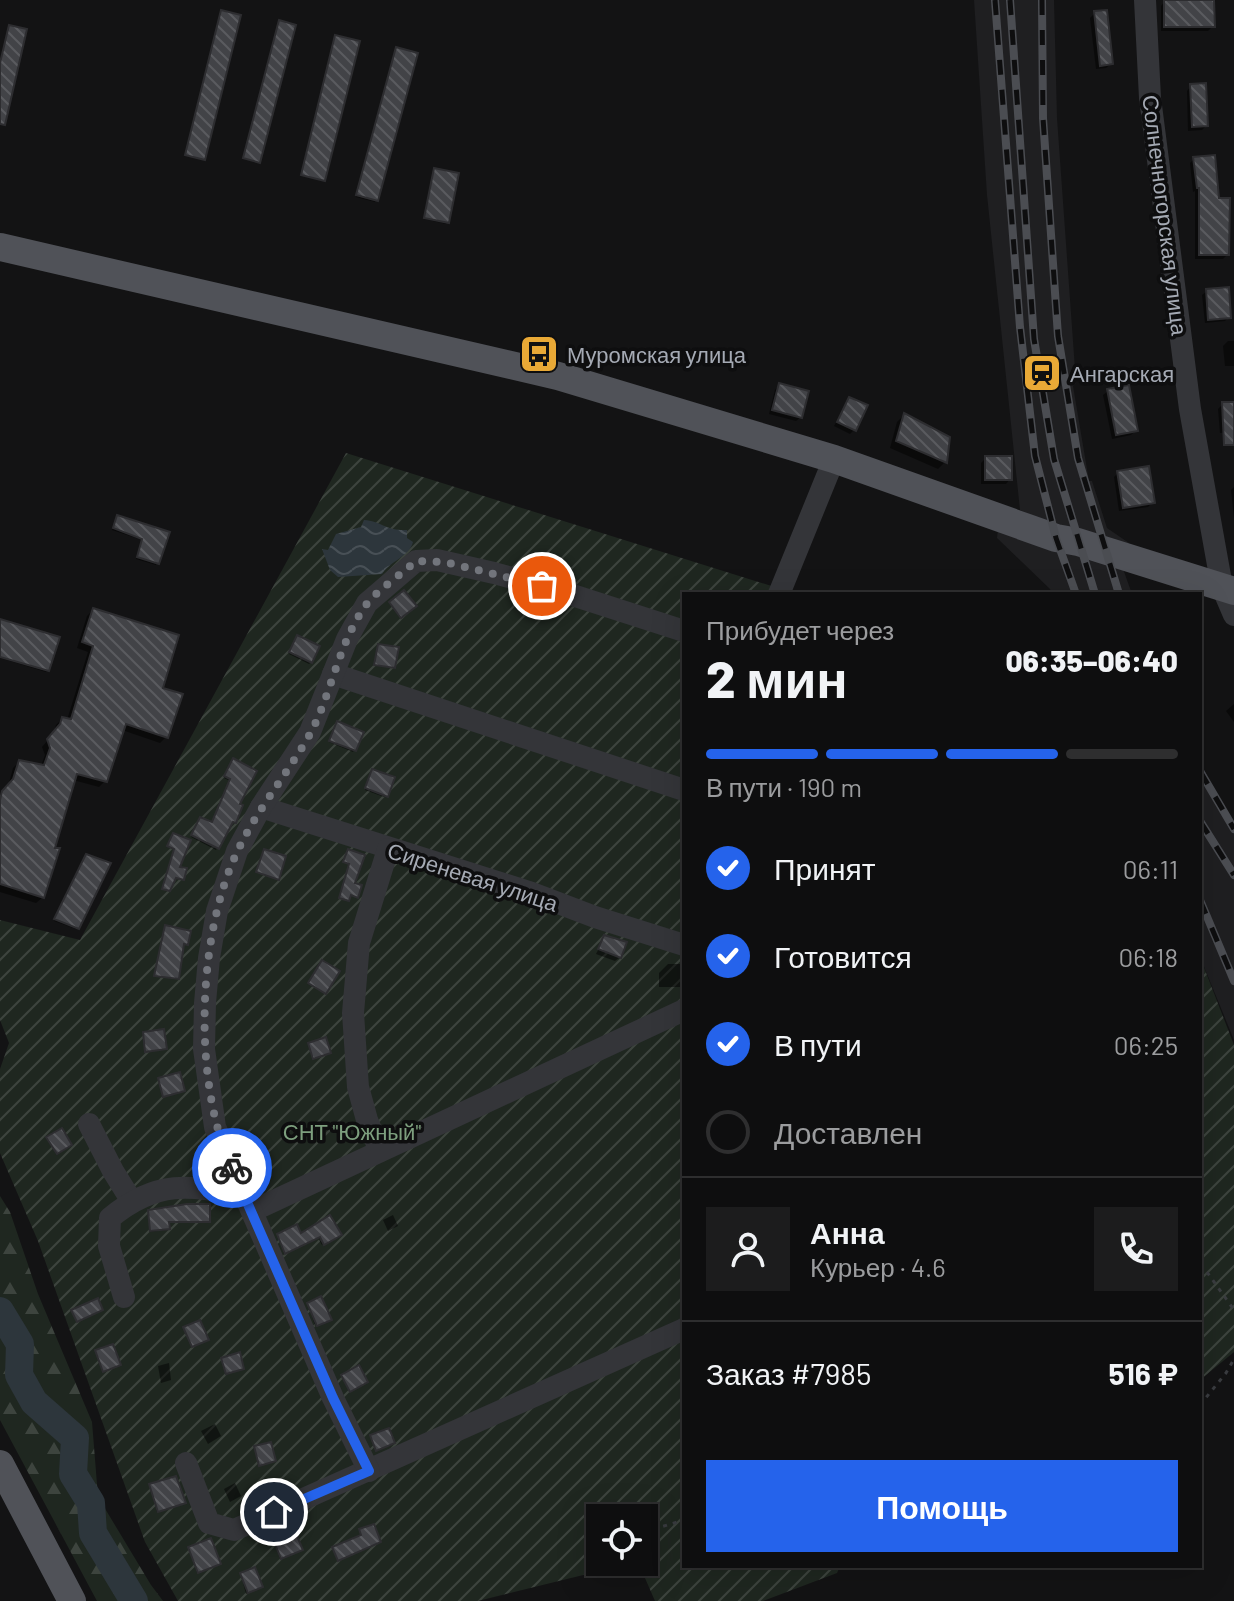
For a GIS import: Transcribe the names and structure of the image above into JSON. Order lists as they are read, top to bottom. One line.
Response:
{"streets":{"street":["Солнечногорская улица","Сиреневая улица"]},"parks":["СНТ \"Южный\""],"places":{"bus stop":["Муромская улица"],"station":["Ангарская"]},"page":{"heading":["2 мин","Прибудет через","06:35–06:40"],"panel":["Анна","Курьер · 4.6","Заказ #7985","516 ₽"],"bar":"В пути · 190 m","list":[["Принят","06:11"],["Готовится","06:18"],["В пути","06:25"],"Доставлен"],"buttons":"Помощь"}}
